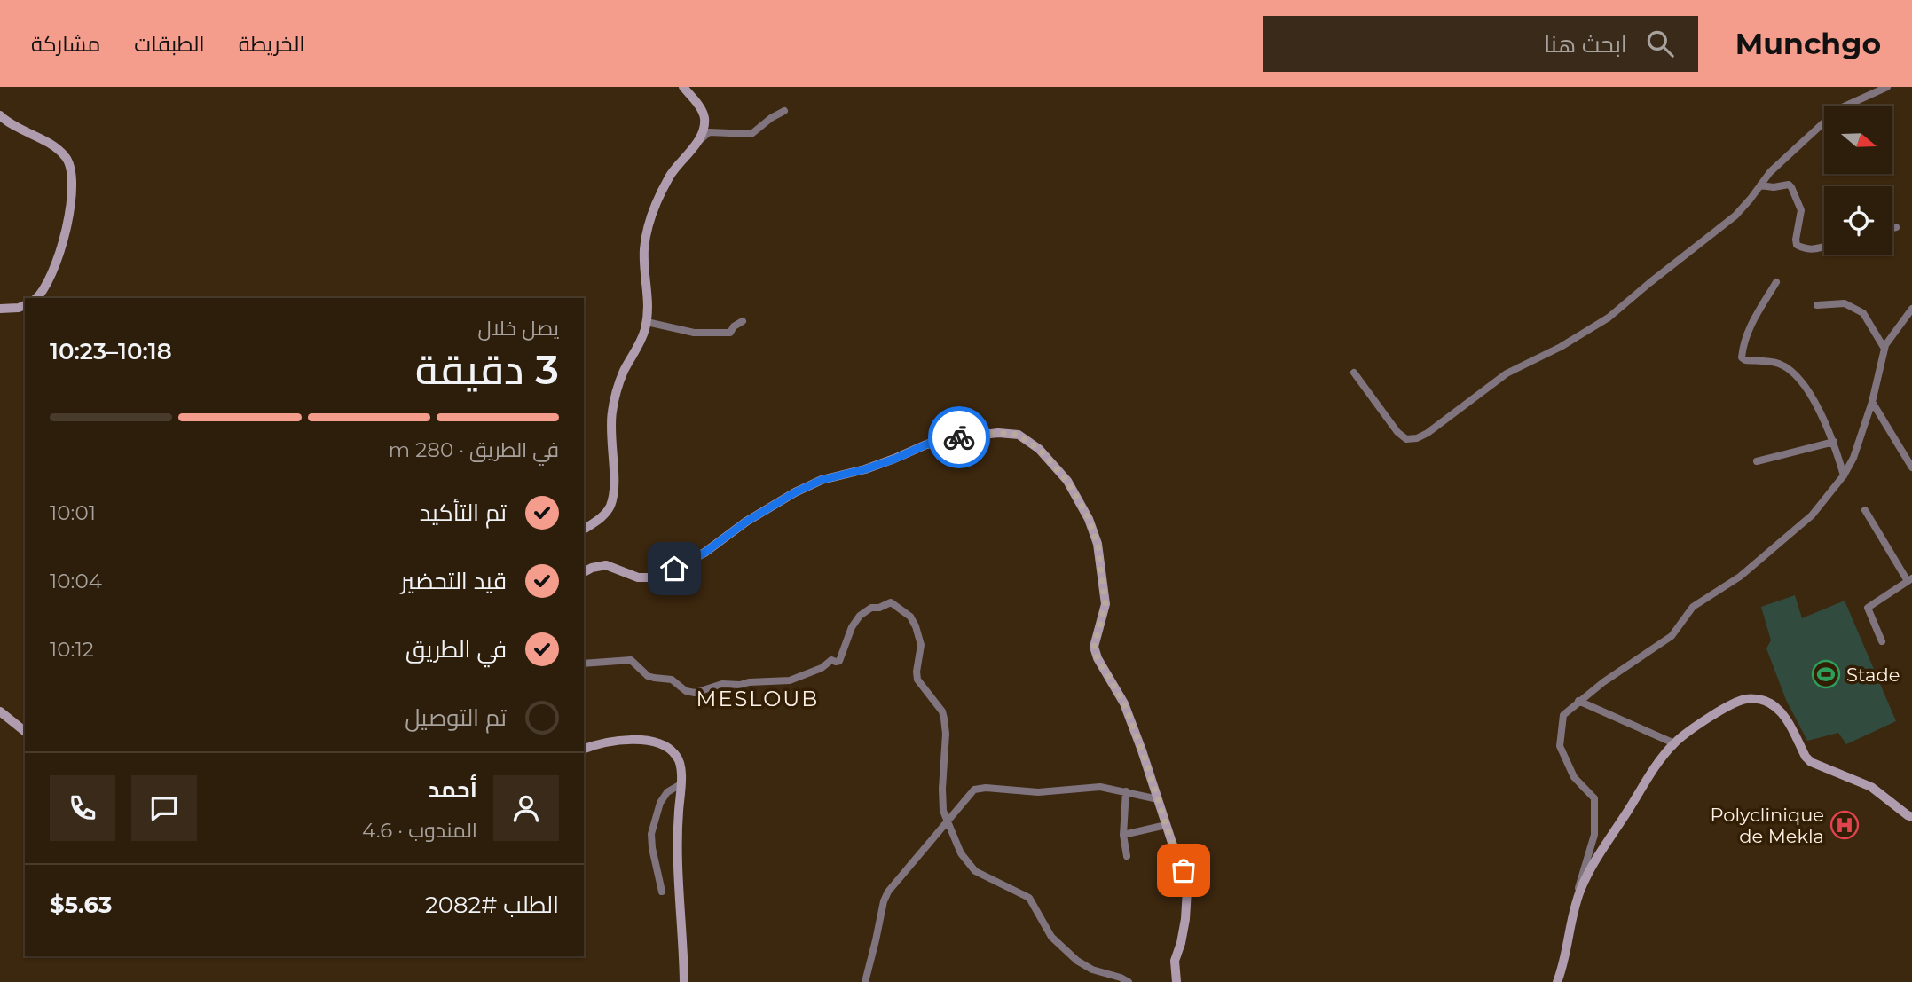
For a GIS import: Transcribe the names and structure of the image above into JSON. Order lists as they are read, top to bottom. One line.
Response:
{"districts":["MESLOUB"],"places":{"sports":["Stade"],"hospital":["Polyclinique de Mekla"]},"north":"right","page":{"header":"Munchgo","search":"ابحث هنا","nav":["الخريطة","الطبقات","مشاركة"],"heading":["3 دقيقة","يصل خلال","10:18–10:23"],"panel":["أحمد","المندوب · 4.6","الطلب #2082","$5.63"],"bar":"في الطريق · 280 m","list":[["تم التأكيد","10:01"],["قيد التحضير","10:04"],["في الطريق","10:12"],"تم التوصيل"]}}
